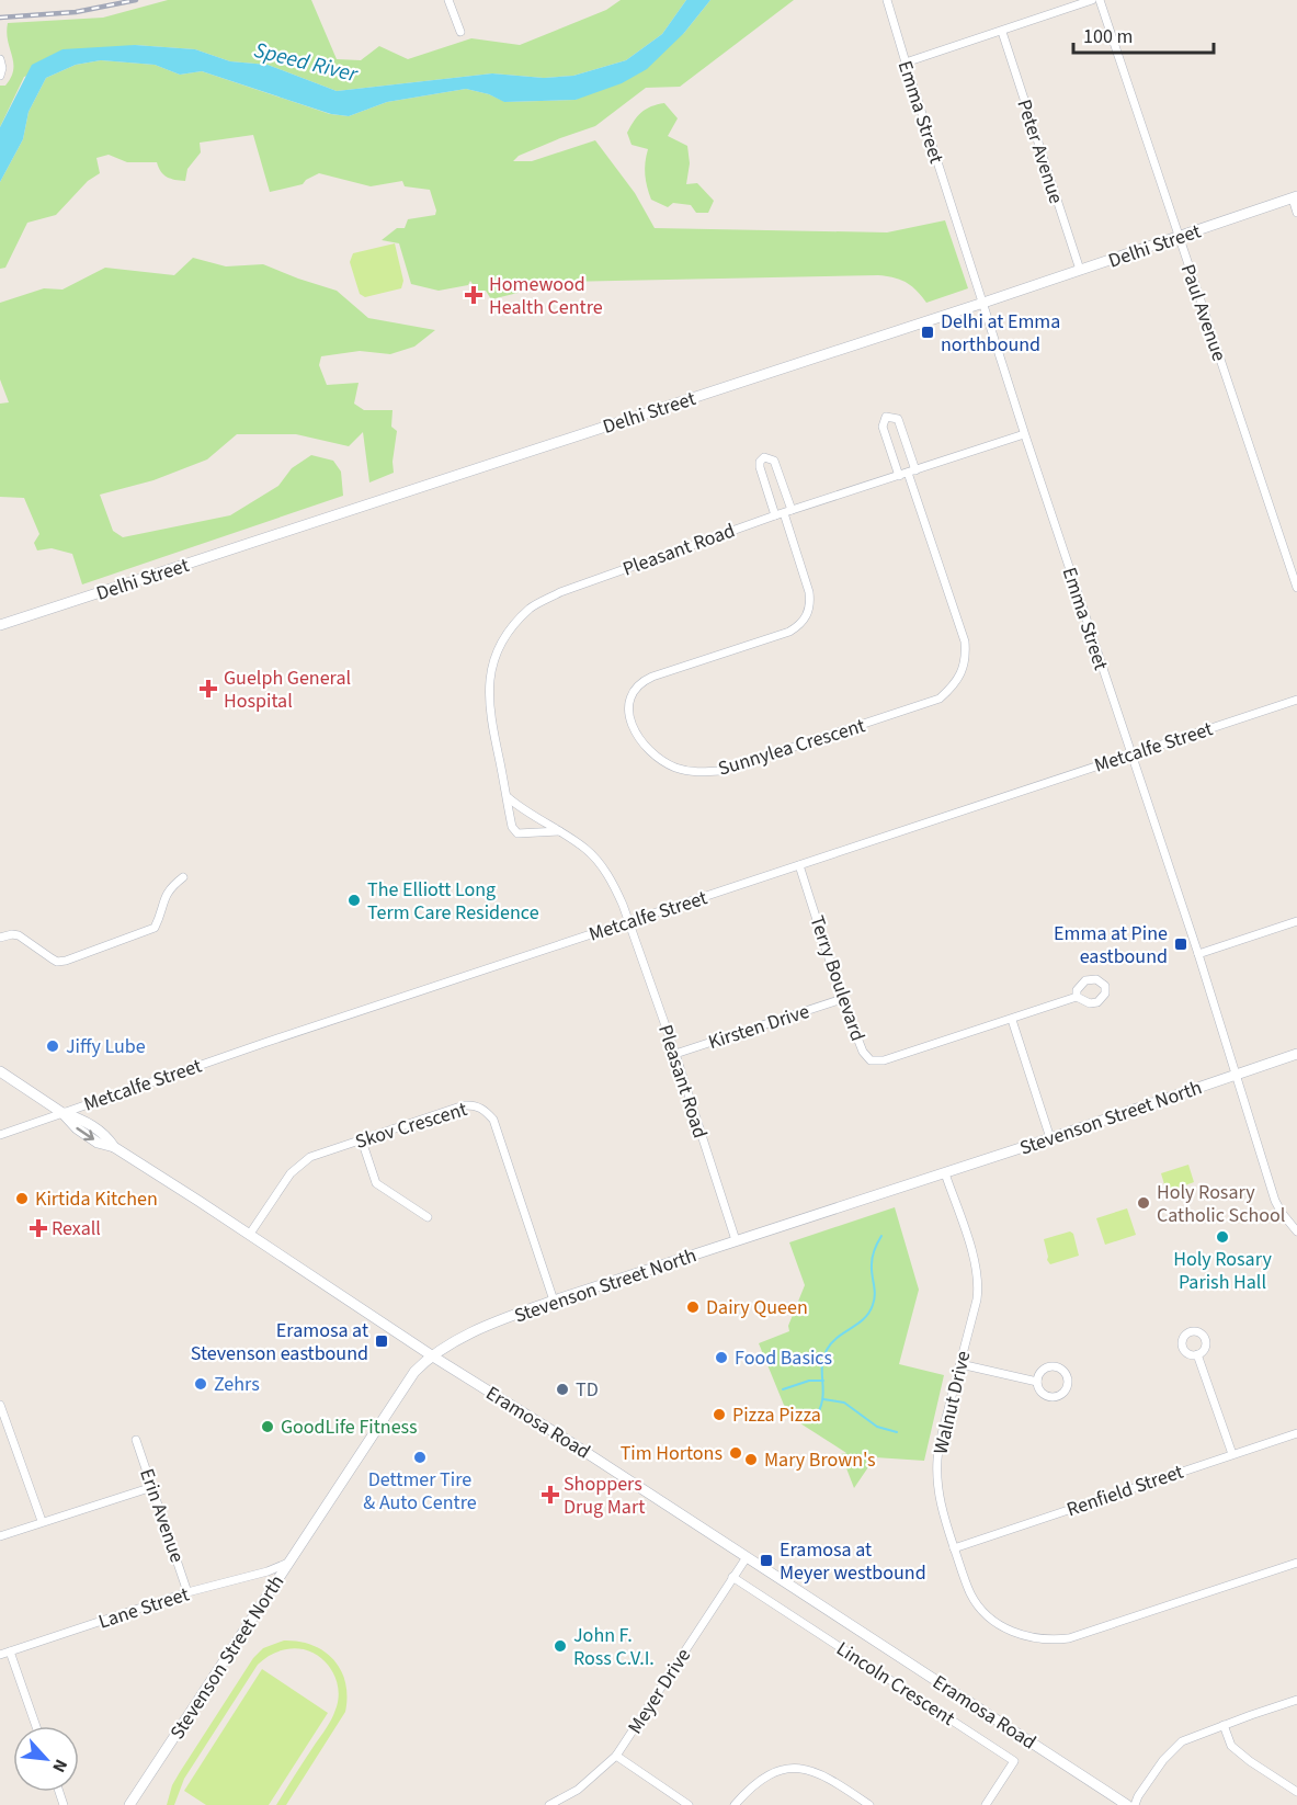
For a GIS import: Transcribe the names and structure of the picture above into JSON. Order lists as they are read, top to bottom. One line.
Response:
{"streets":{"main road":["Delhi Street","Stevenson Street North","Eramosa Road"],"street":["Emma Street","Peter Avenue","Paul Avenue","Pleasant Road","Sunnylea Crescent","Metcalfe Street","Terry Boulevard","Kirsten Drive","Skov Crescent","Walnut Drive","Renfield Street","Erin Avenue","Lane Street","Lincoln Crescent","Meyer Drive"]},"crossings":[["Emma Street","Delhi Street"],["Emma Street","Pleasant Road"],["Emma Street","Metcalfe Street"],["Emma Street","Stevenson Street North"],["Peter Avenue","Delhi Street"],["Delhi Street","Paul Avenue"],["Pleasant Road","Sunnylea Crescent"],["Pleasant Road","Metcalfe Street"],["Pleasant Road","Kirsten Drive"],["Pleasant Road","Stevenson Street North"],["Metcalfe Street","Terry Boulevard"],["Metcalfe Street","Eramosa Road"],["Terry Boulevard","Kirsten Drive"],["Stevenson Street North","Skov Crescent"],["Stevenson Street North","Walnut Drive"],["Stevenson Street North","Eramosa Road"],["Stevenson Street North","Lane Street"],["Skov Crescent","Eramosa Road"],["Walnut Drive","Renfield Street"],["Eramosa Road","Meyer Drive"],["Erin Avenue","Lane Street"],["Lincoln Crescent","Meyer Drive"]],"water":["Speed River"],"places":{"health":["Homewood Health Centre","Guelph General Hospital","Rexall","Shoppers Drug Mart"],"transit":["Delhi at Emma northbound","Emma at Pine eastbound","Eramosa at Stevenson eastbound","Eramosa at Meyer westbound"],"other":["The Elliott Long Term Care Residence","Jiffy Lube","Kirtida Kitchen","Holy Rosary Catholic School","Holy Rosary Parish Hall","Dairy Queen","Food Basics","Zehrs","TD","Pizza Pizza","GoodLife Fitness","Tim Hortons","Dettmer Tire & Auto Centre","Mary Brown's","John F. Ross C.V.I."]},"scale_bar":"100 m","north":"bottom right"}
